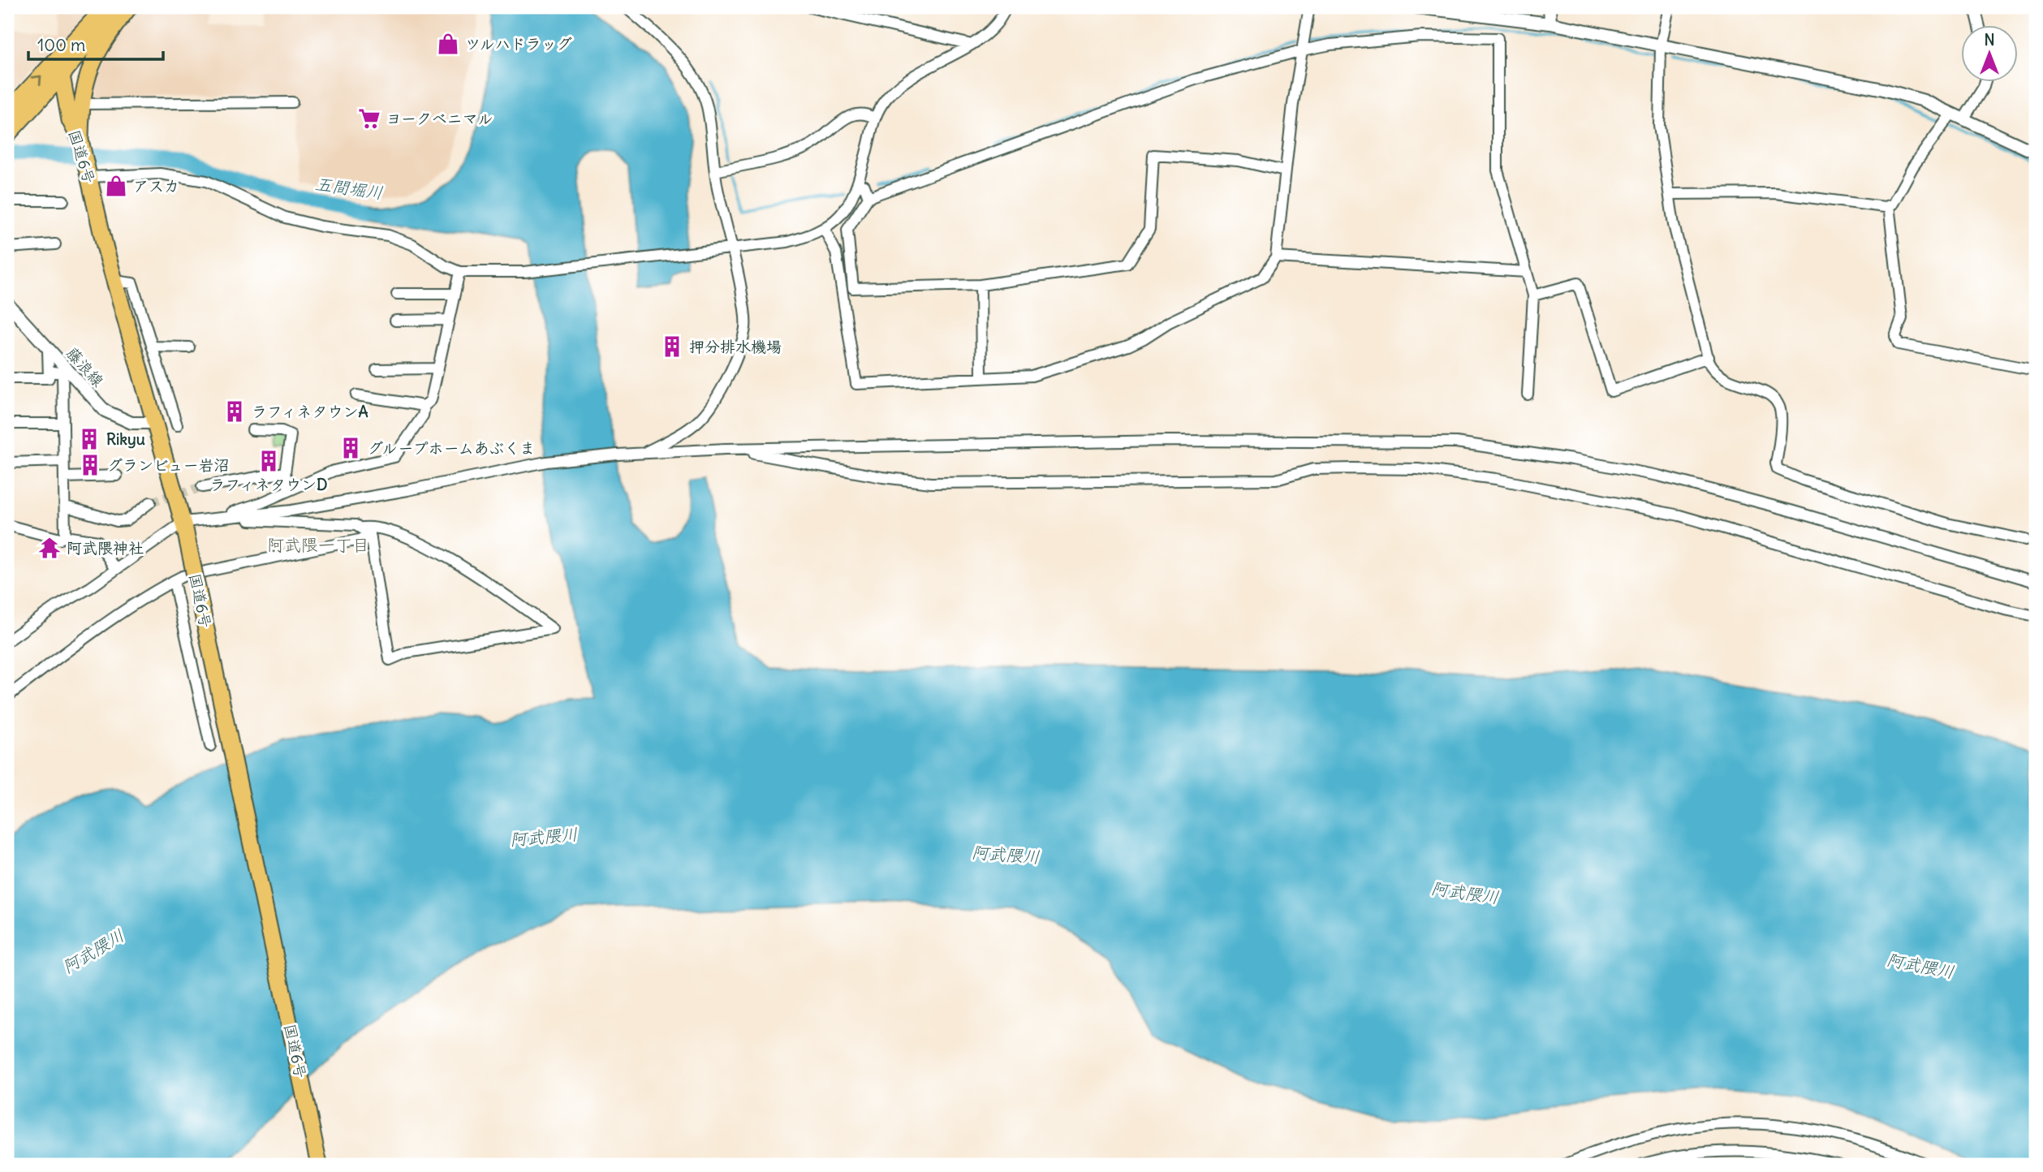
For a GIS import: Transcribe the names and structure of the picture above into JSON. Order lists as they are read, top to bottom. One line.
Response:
{"streets":{"highway":["国道6号"],"street":["藤浪線"]},"crossings":[["国道6号","藤浪線"]],"districts":["阿武隈一丁目"],"water":["五間堀川","阿武隈川"],"places":{"shop":["ツルハドラッグ","アスカ"],"supermarket":["ヨークベニマル"],"building":["押分排水機場","ラフィネタウンA","Rikyu","グループホームあぶくま","ラフィネタウンD","グランビュー岩沼"],"temple":["阿武隈神社"]},"scale_bar":"100 m","north":"top"}
